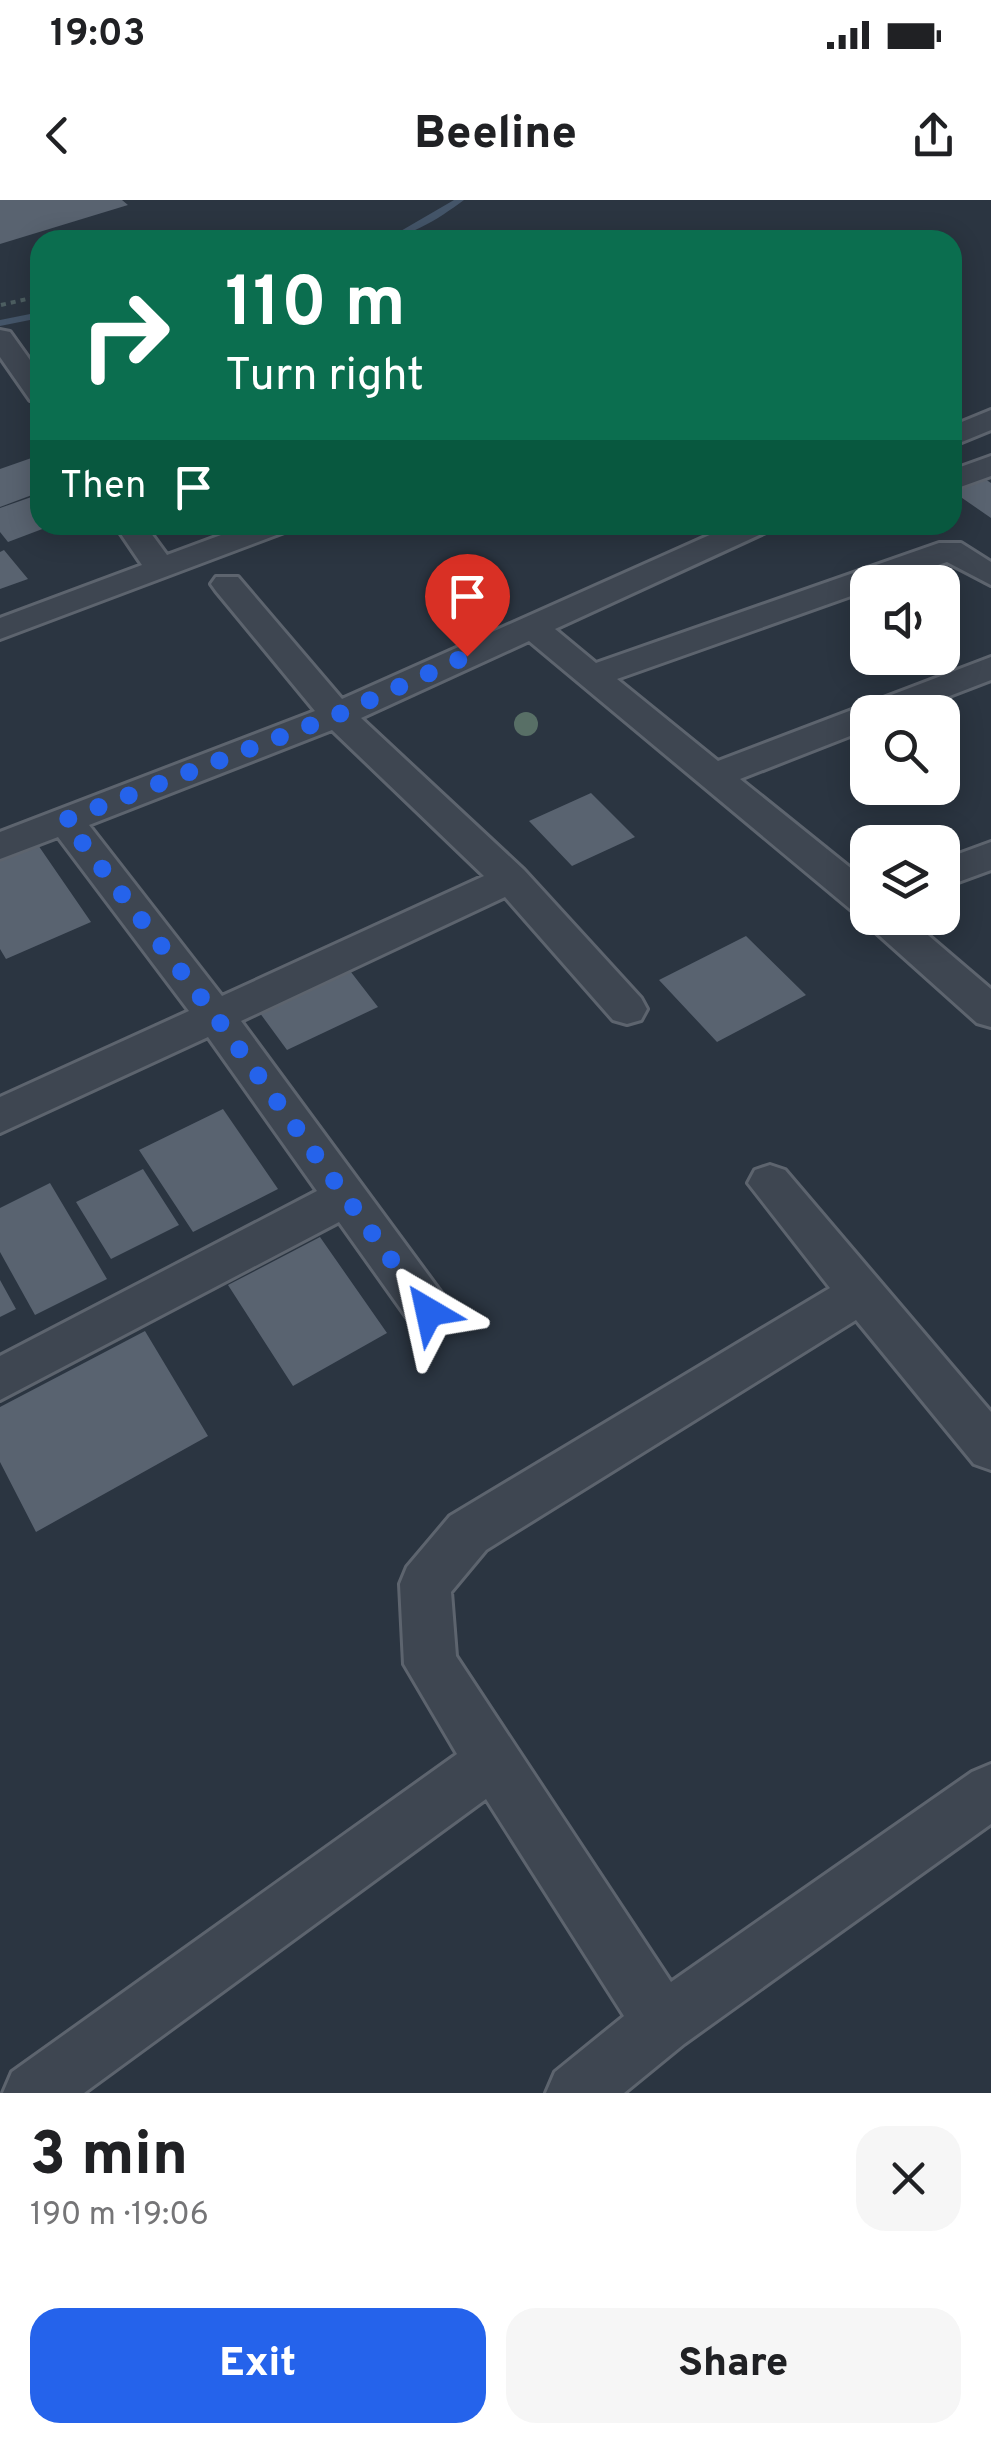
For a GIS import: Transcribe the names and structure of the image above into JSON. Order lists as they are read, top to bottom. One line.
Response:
{"page":{"status":"19:03","header":"Beeline","turn":["110 m","Turn right"],"then":"Then","heading":["3 min","190 m · 19:06"],"buttons":["Exit","Share"]}}
